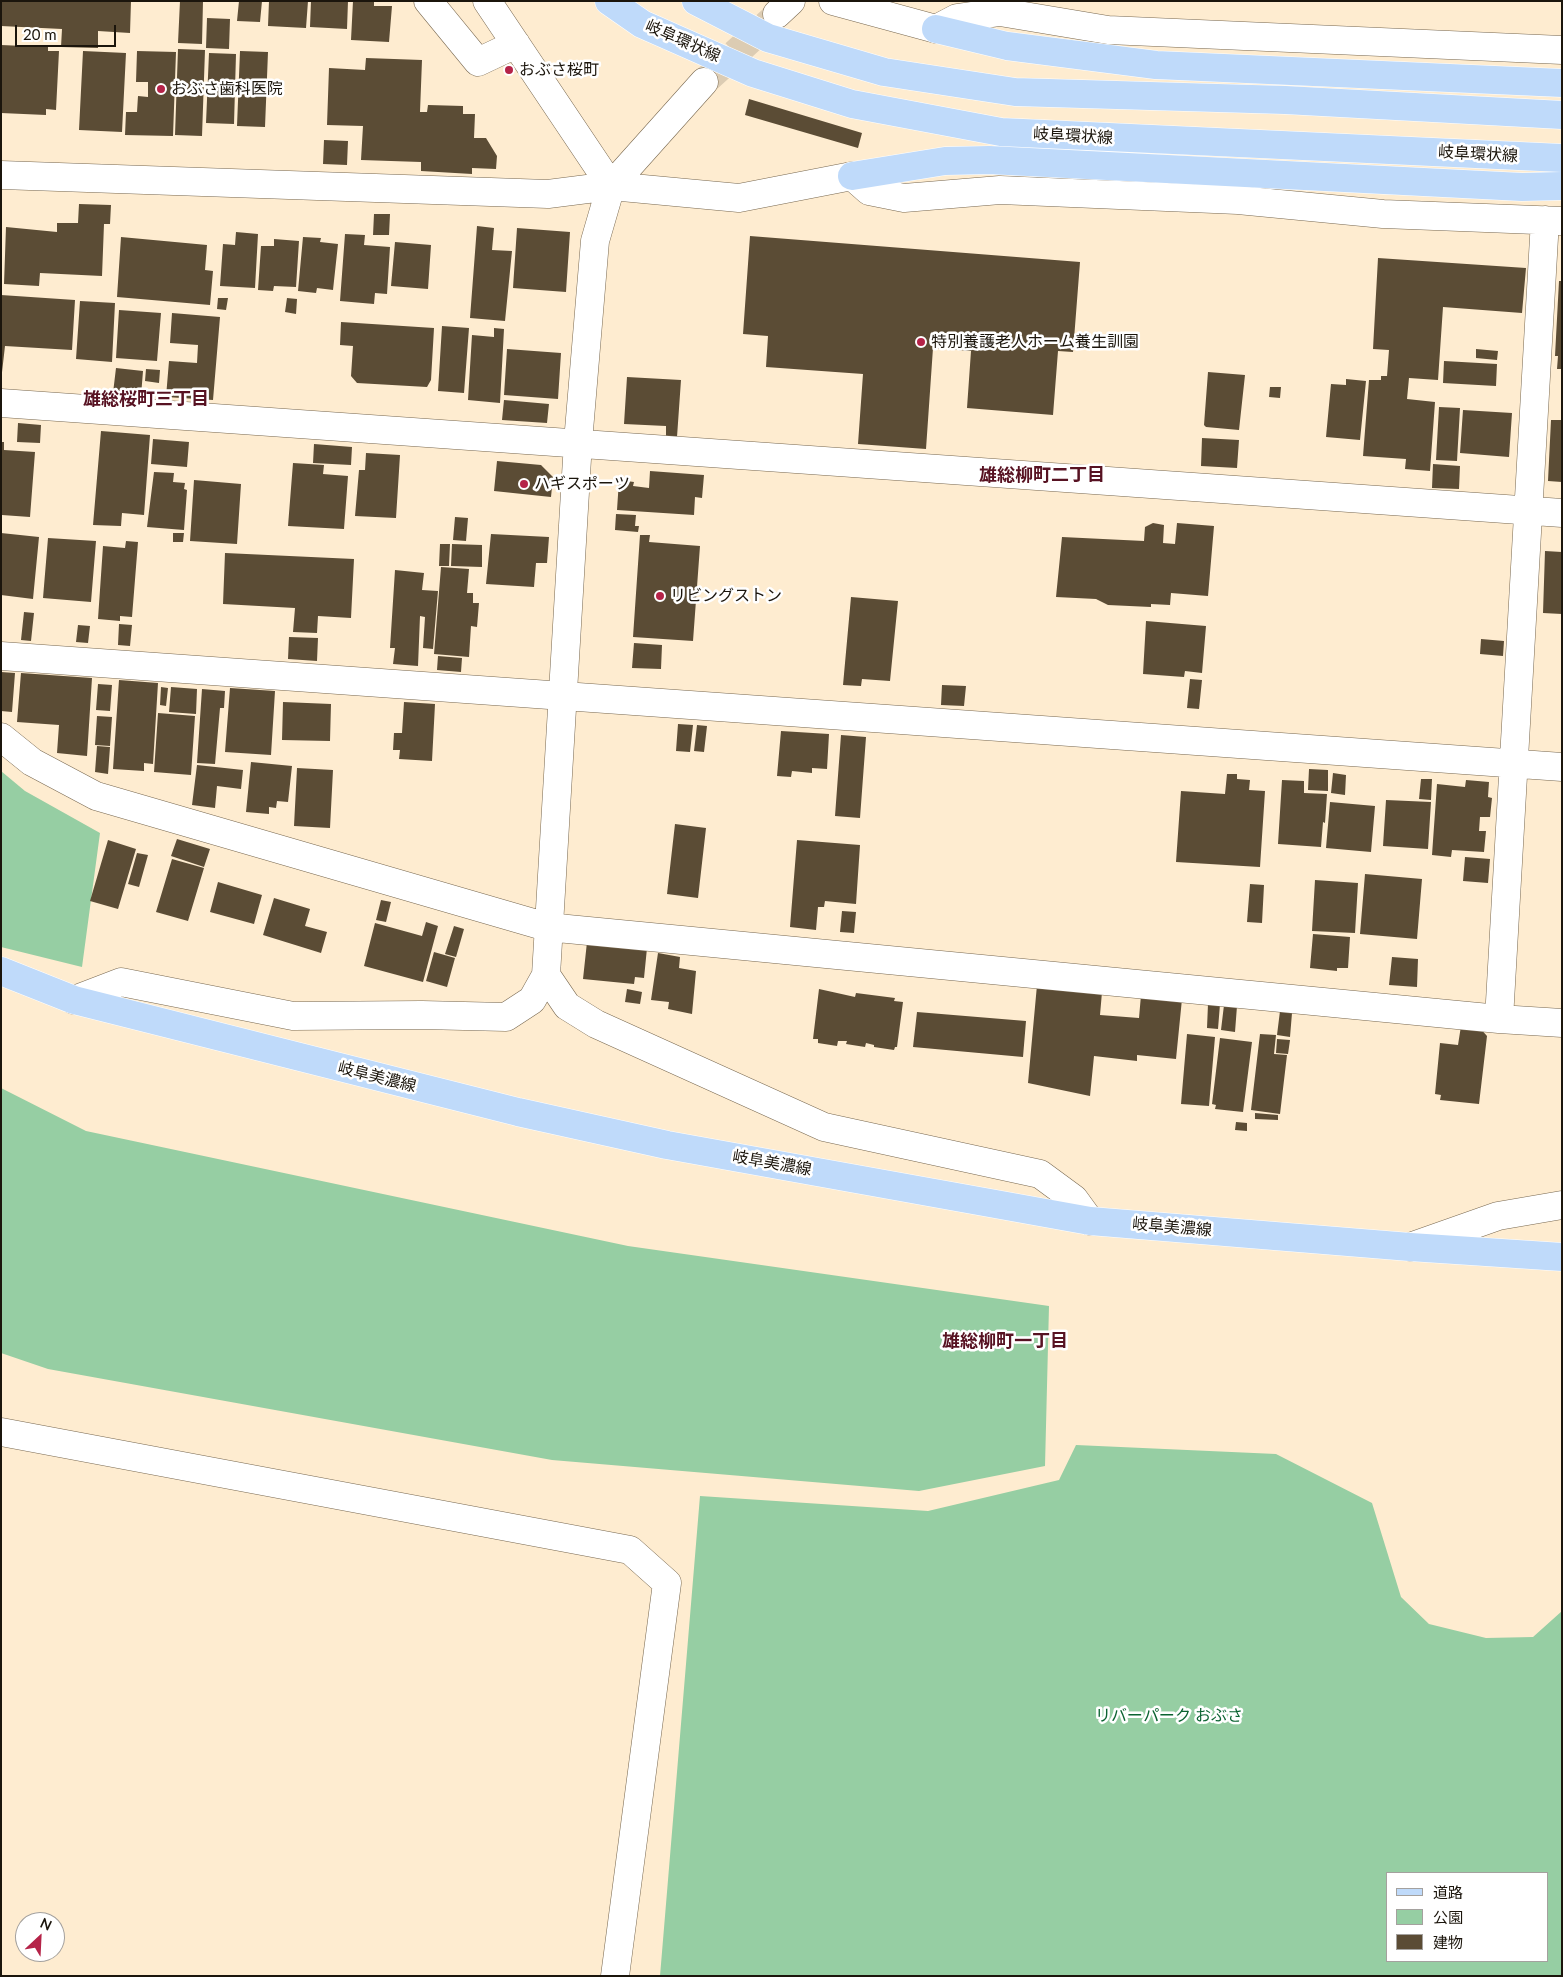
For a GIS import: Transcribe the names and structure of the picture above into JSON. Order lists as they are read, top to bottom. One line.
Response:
{"streets":{"main road":["岐阜環状線","岐阜美濃線"]},"districts":["雄総桜町三丁目","雄総柳町二丁目","雄総柳町一丁目"],"parks":["リバーパーク おぶさ"],"places":["おぶさ桜町","おぶさ歯科医院","特別養護老人ホーム養生訓園","ハギスポーツ","リビングストン"],"legend":["道路","公園","建物"],"scale_bar":"20 m","north":"top right"}
